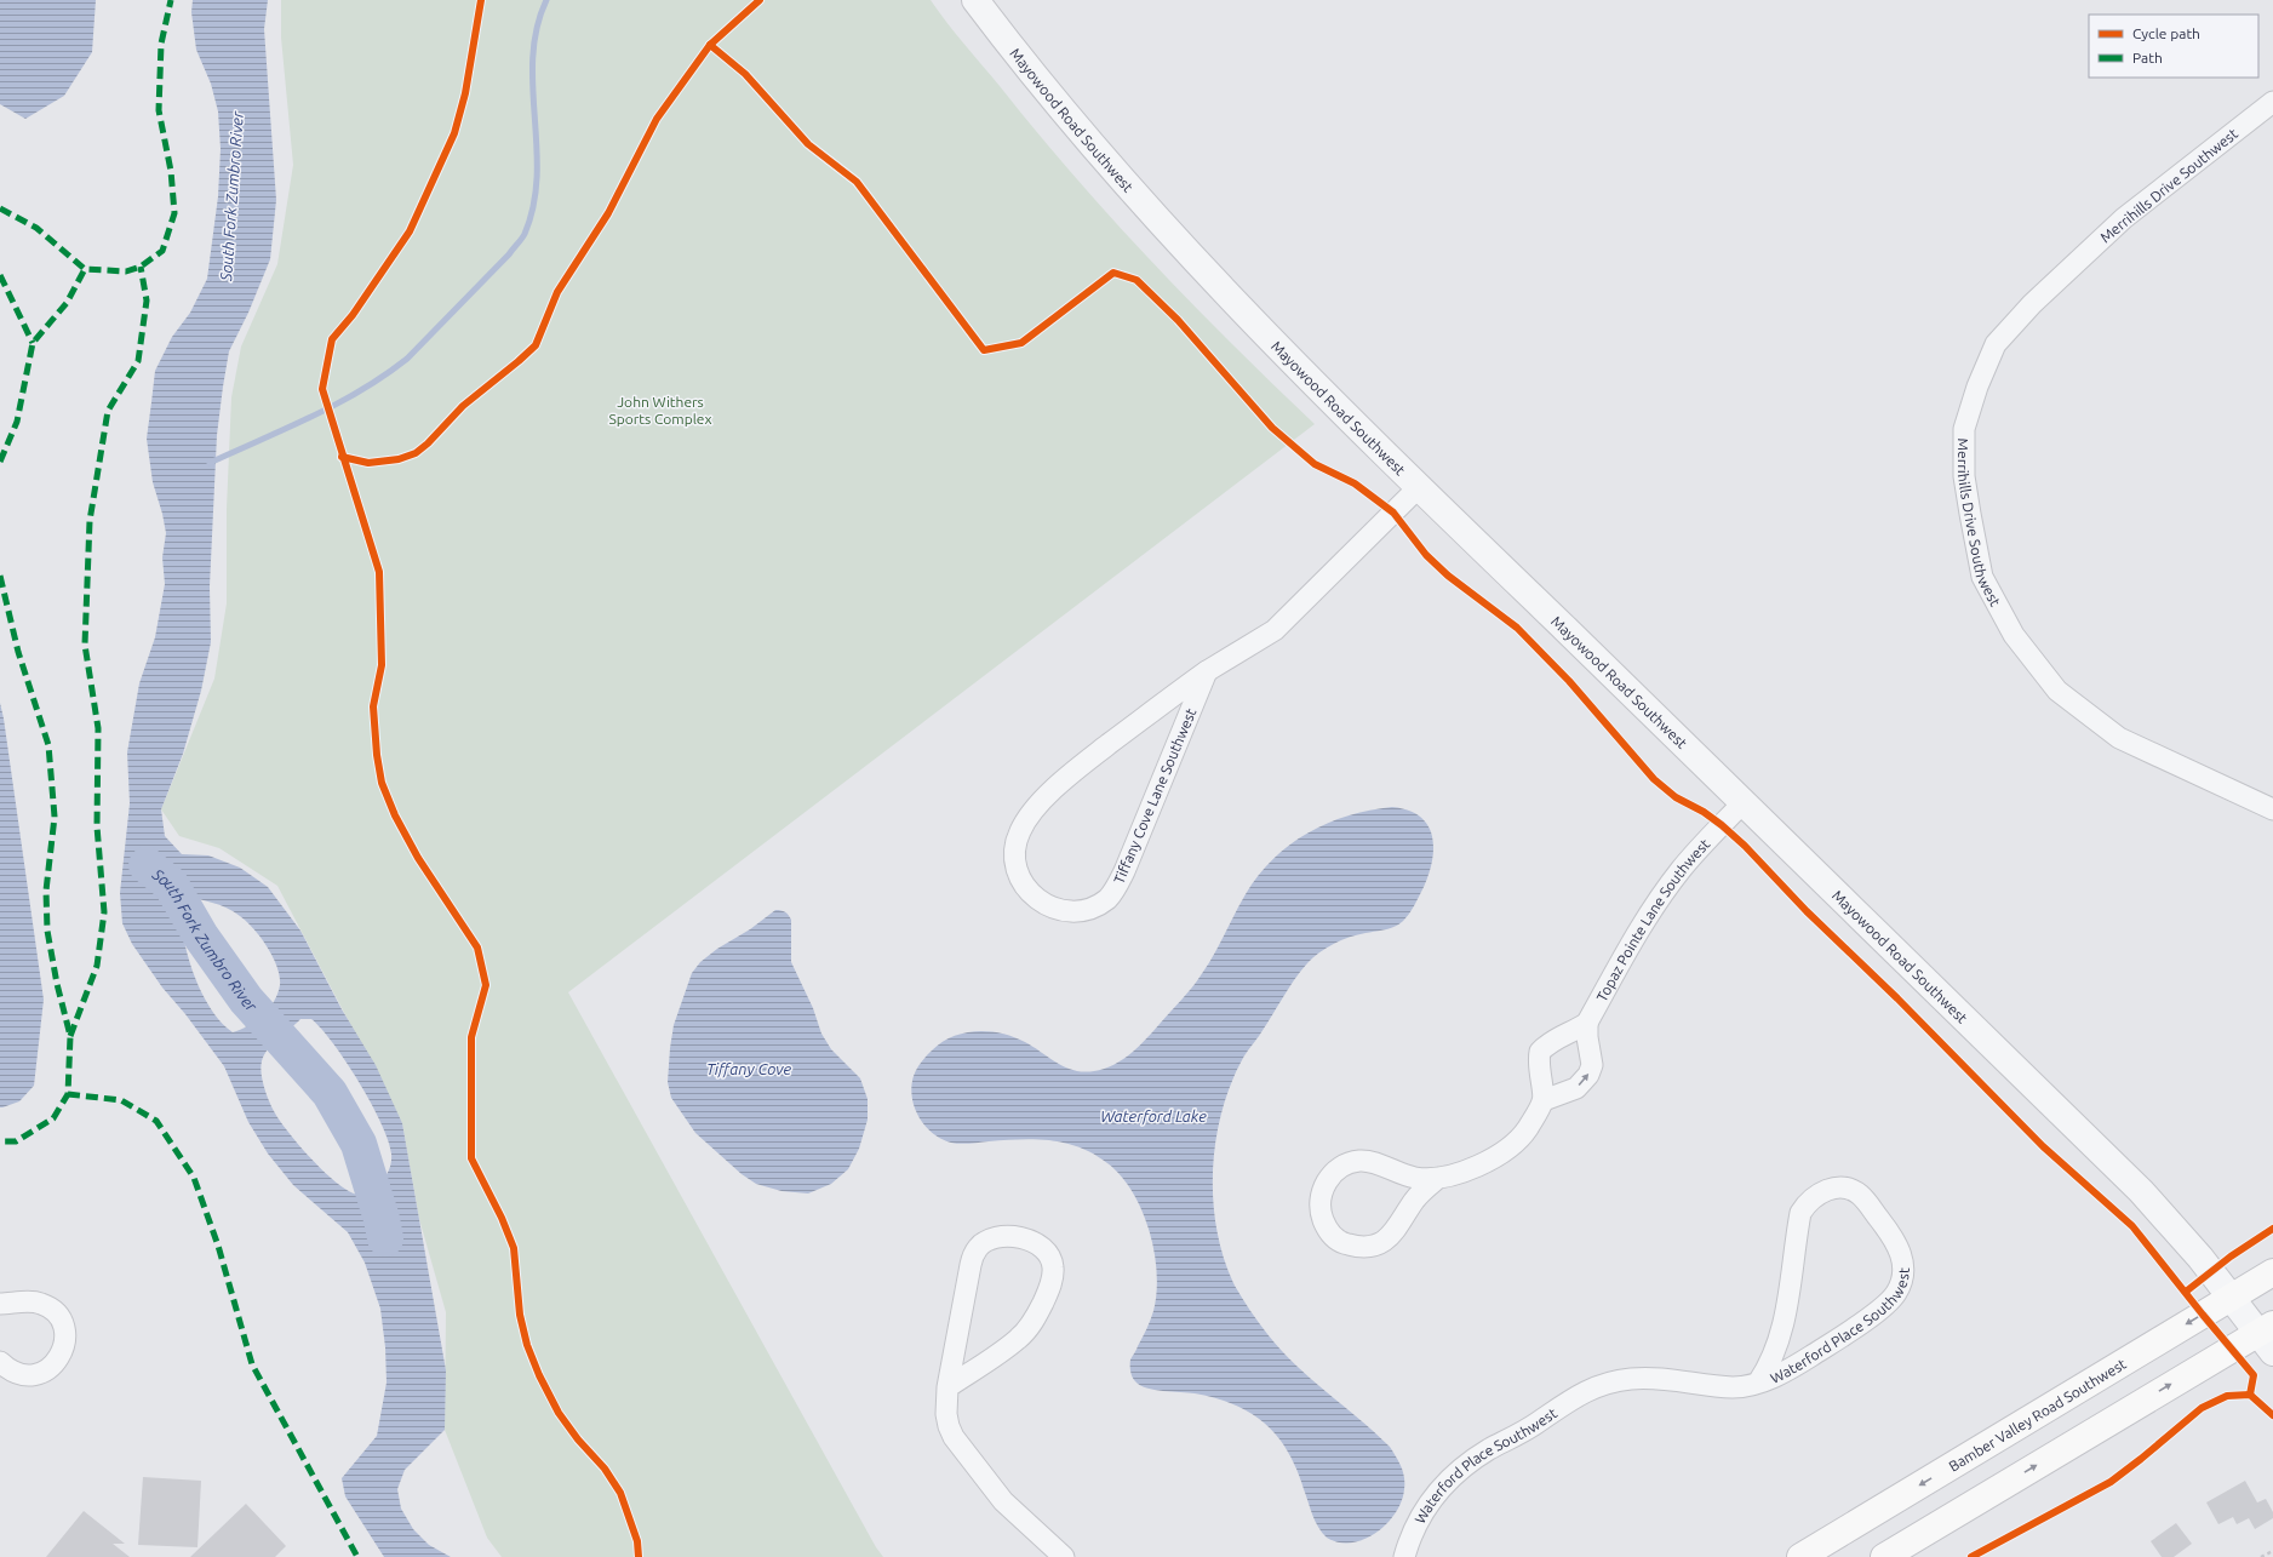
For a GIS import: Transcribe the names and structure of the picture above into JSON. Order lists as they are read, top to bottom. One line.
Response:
{"streets":{"main road":["Bamber Valley Road Southwest"],"street":["Mayowood Road Southwest","Merrihills Drive Southwest","Tiffany Cove Lane Southwest","Topaz Pointe Lane Southwest","Waterford Place Southwest"]},"crossings":[["Mayowood Road Southwest","Tiffany Cove Lane Southwest"],["Mayowood Road Southwest","Topaz Pointe Lane Southwest"],["Mayowood Road Southwest","Bamber Valley Road Southwest"]],"water":["South Fork Zumbro River","Tiffany Cove","Waterford Lake"],"parks":["John Withers Sports Complex"],"legend":["Cycle path","Path"]}
